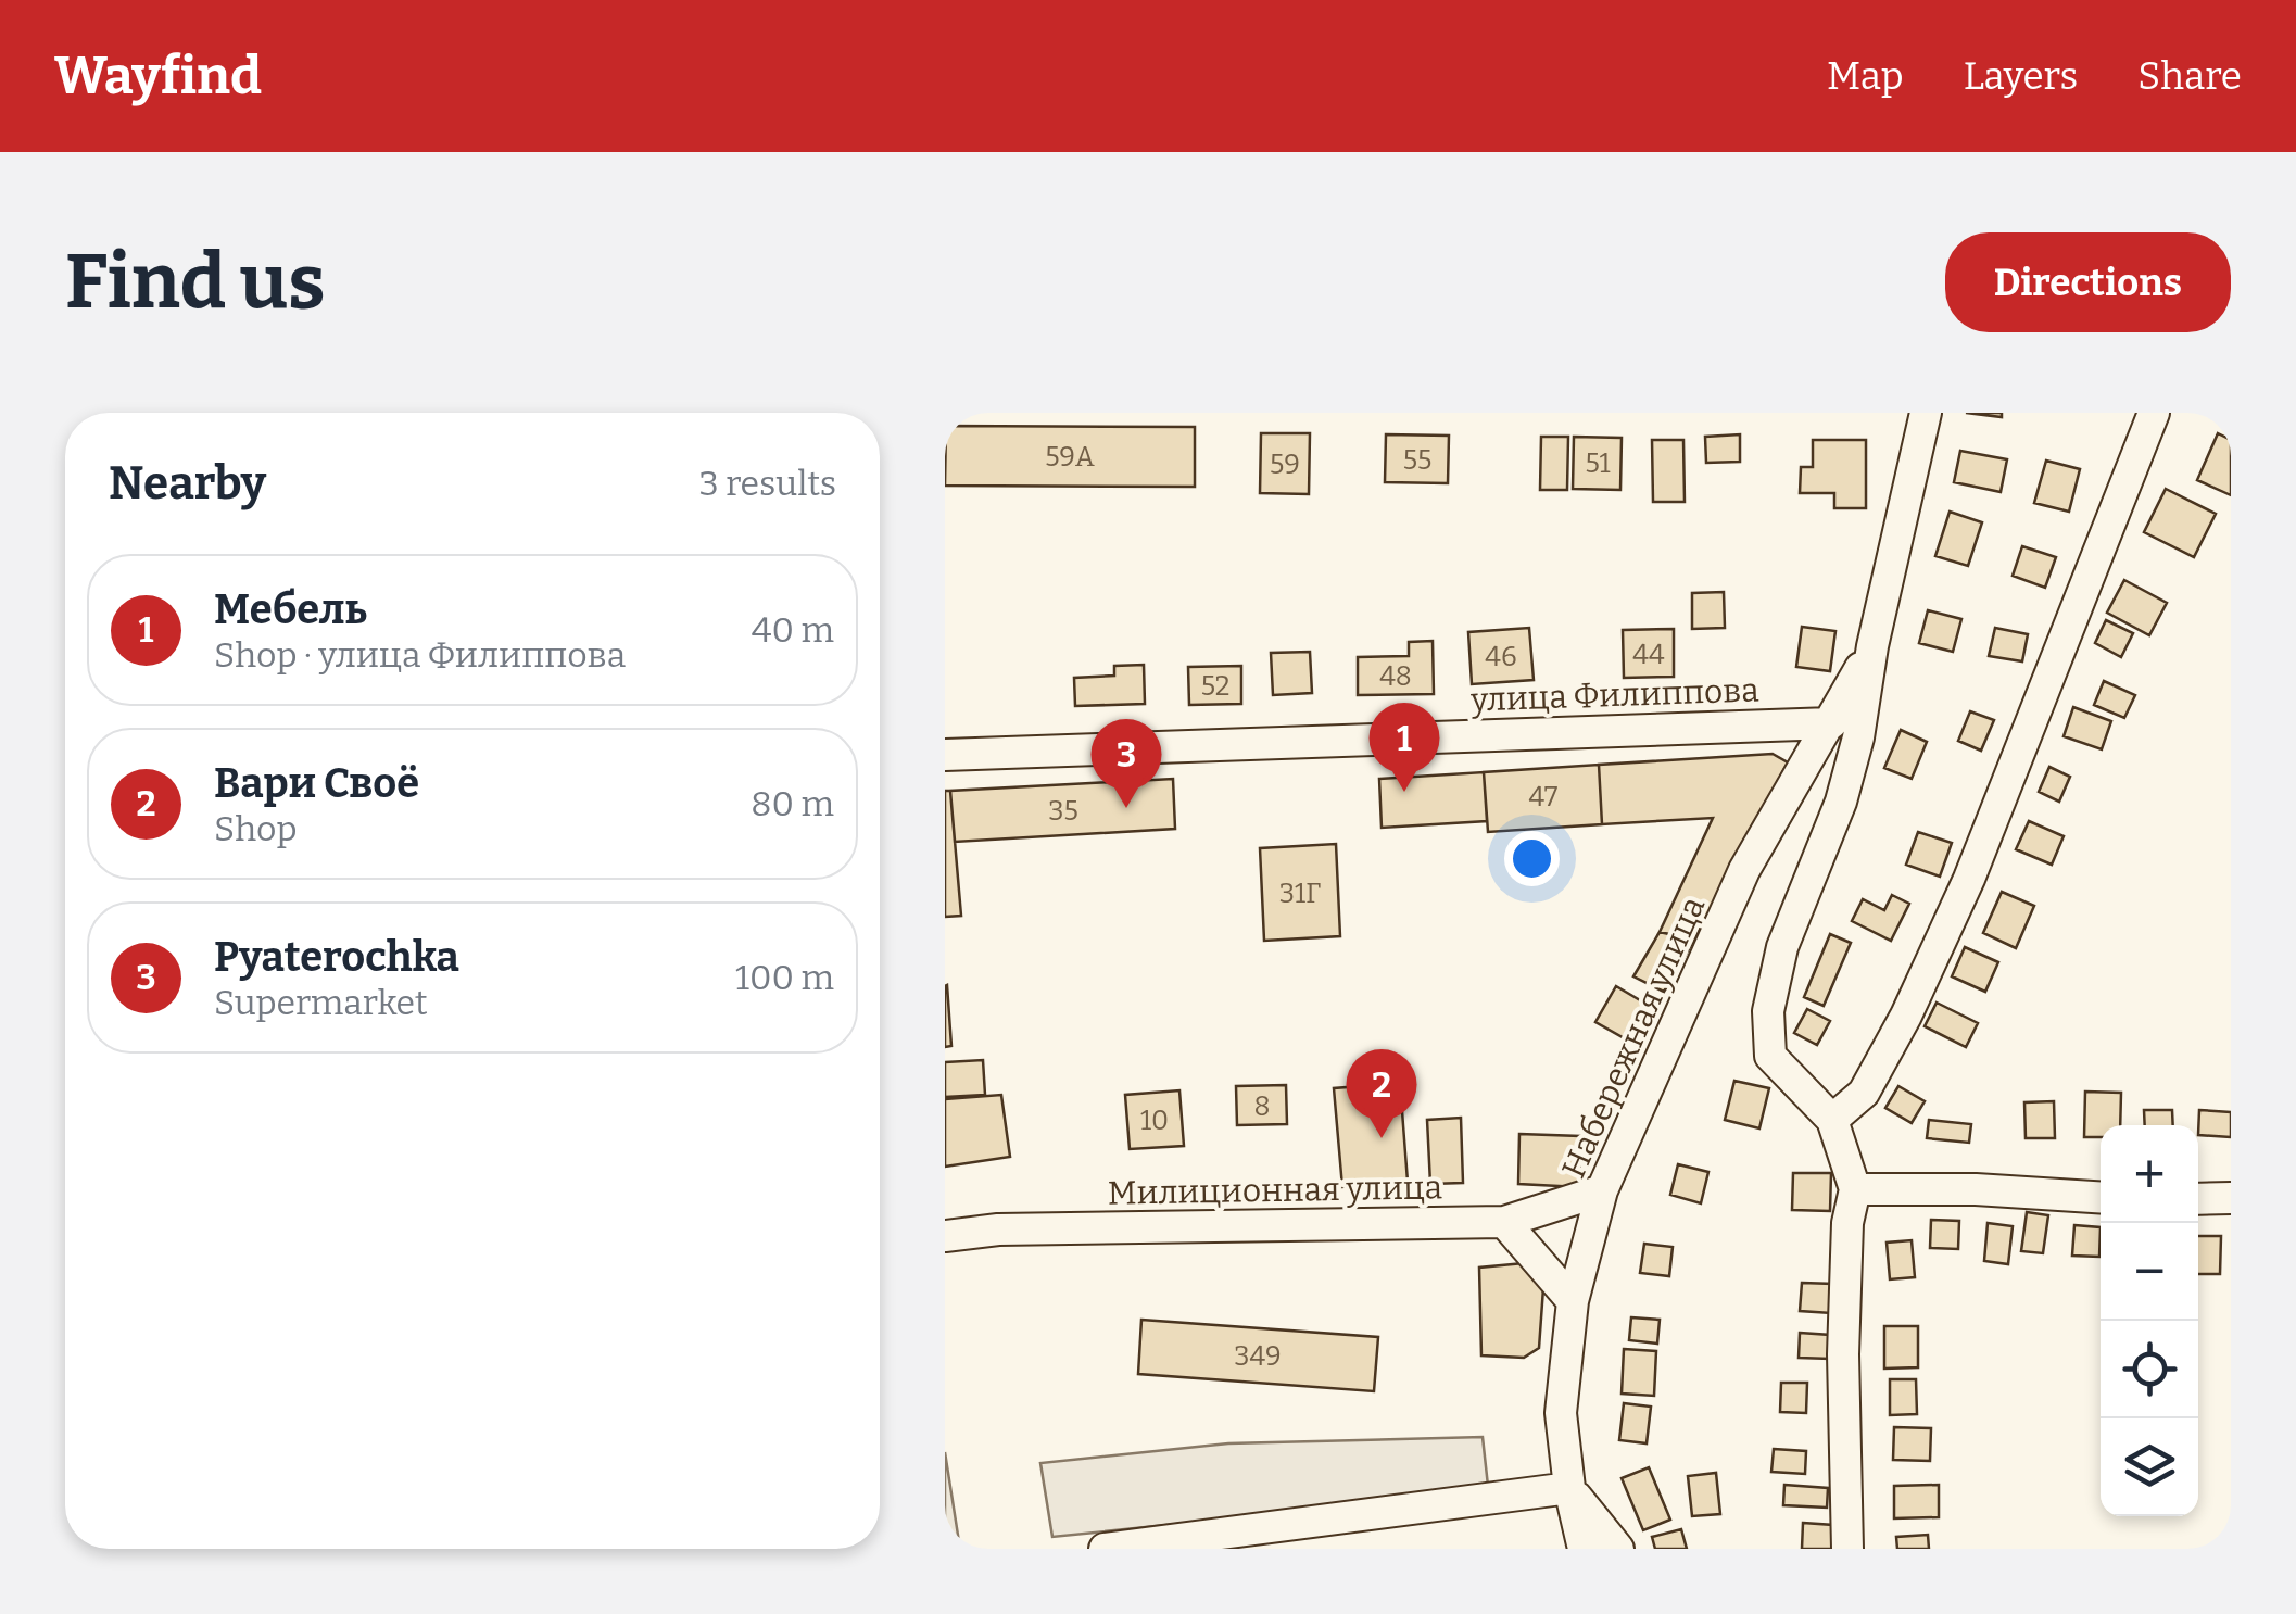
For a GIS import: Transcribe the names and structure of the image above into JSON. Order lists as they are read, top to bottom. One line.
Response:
{"streets":{"street":["улица Филиппова","Набережная улица","Милиционная улица"]},"crossings":[["улица Филиппова","Набережная улица"],["Набережная улица","Милиционная улица"]],"house_numbers":["59А","55","51","59","44","46","48","52","47","35","31Г","8","10","349"],"page":{"header":"Wayfind","nav":["Map","Layers","Share"],"buttons":"Directions","title":"Find us","heading":["Nearby","3 results"],"list":[{"mark":"1","name":"Мебель","note":"Shop · улица Филиппова","value":"40 m"},{"mark":"2","name":"Вари Своё","note":"Shop","value":"80 m"},{"mark":"3","name":"Pyaterochka","note":"Supermarket","value":"100 m"}],"pins":["1","3","2"],"map_buttons":["+","−"]}}
